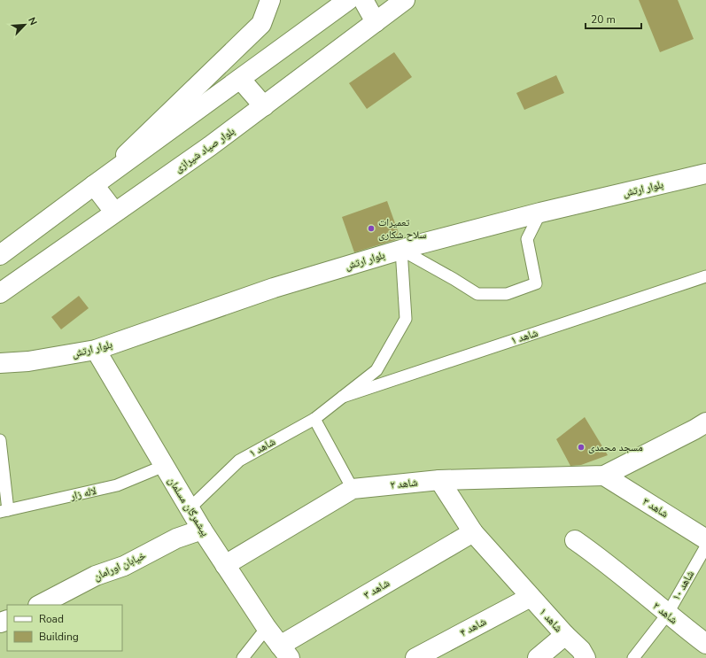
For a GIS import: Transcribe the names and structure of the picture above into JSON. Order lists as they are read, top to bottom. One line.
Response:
{"streets":{"street":["بلوار صیاد شیرازی","بلوار ارتش","شاهد ۱","شاهد ۲","پیشمرگان مسلمان","شاهد ۳","خیابان اورامان","شاهد ۴"],"lane":["لاله زار","شاهد ۱۰"]},"crossings":[["بلوار ارتش","شاهد ۱"],["بلوار ارتش","پیشمرگان مسلمان"],["شاهد ۱","شاهد ۲"],["شاهد ۱","پیشمرگان مسلمان"],["شاهد ۱","شاهد ۳"],["شاهد ۱","شاهد ۴"],["شاهد ۲","پیشمرگان مسلمان"],["شاهد ۲","شاهد ۳"],["شاهد ۲","شاهد ۱۰"],["لاله زار","پیشمرگان مسلمان"],["پیشمرگان مسلمان","شاهد ۳"],["پیشمرگان مسلمان","خیابان اورامان"]],"places":["تعمیرات سلاح شکاری","مسجد محمدی"],"legend":["Road","Building"],"scale_bar":"20 m","north":"top right"}
